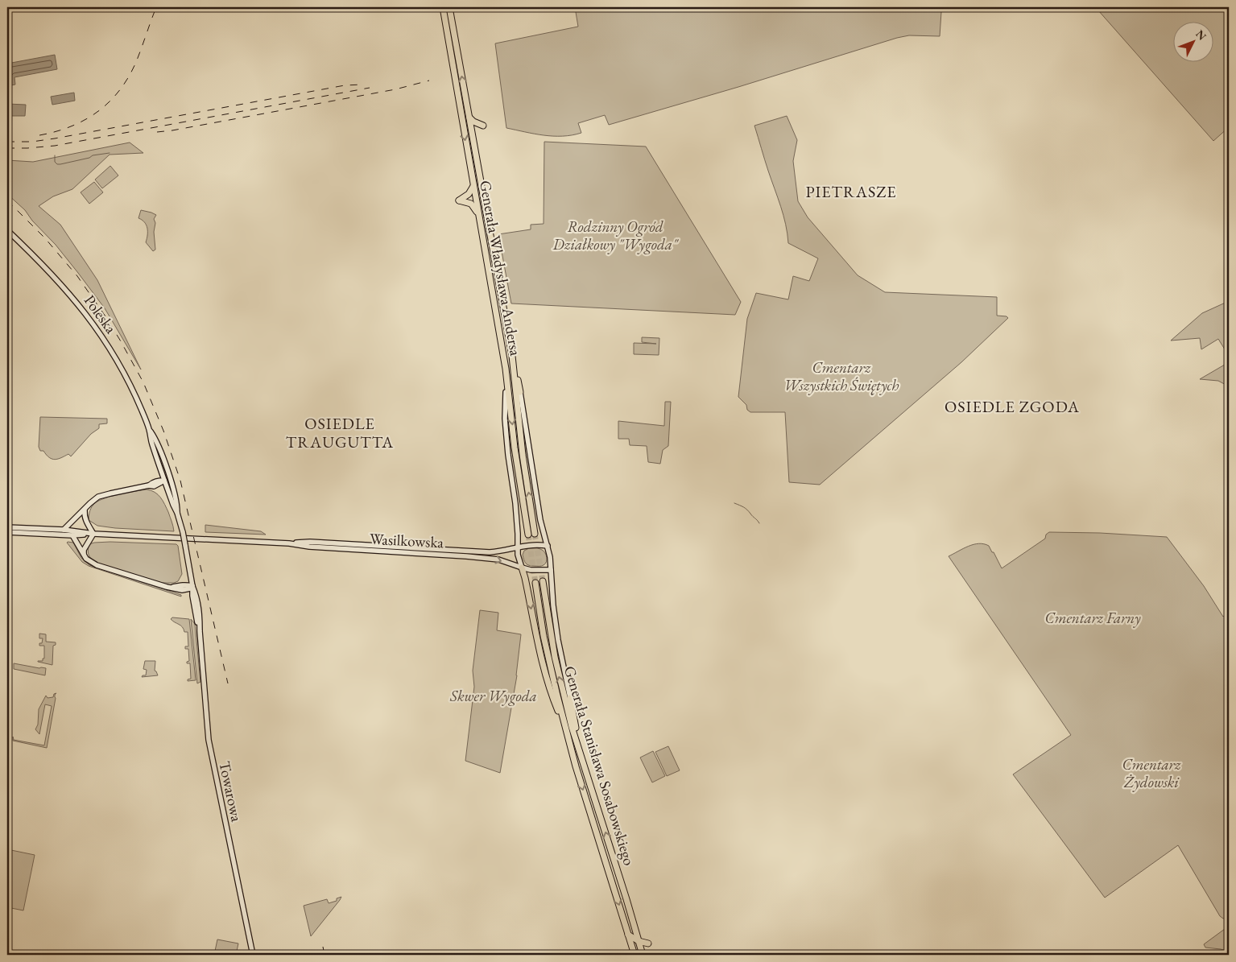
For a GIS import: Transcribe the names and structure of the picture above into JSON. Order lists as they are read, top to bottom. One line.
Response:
{"streets":{"highway":["Generała Władysława Andersa","Generała Stanisława Sosabowskiego"],"main road":["Poleska","Wasilkowska","Towarowa"]},"crossings":[["Poleska","Towarowa"]],"districts":["PIETRASZE","OSIEDLE ZGODA","OSIEDLE TRAUGUTTA"],"parks":["Rodzinny Ogród Działkowy \"Wygoda\"","Cmentarz Wszystkich Świętych","Cmentarz Farny","Skwer Wygoda","Cmentarz Żydowski"],"north":"top right"}
